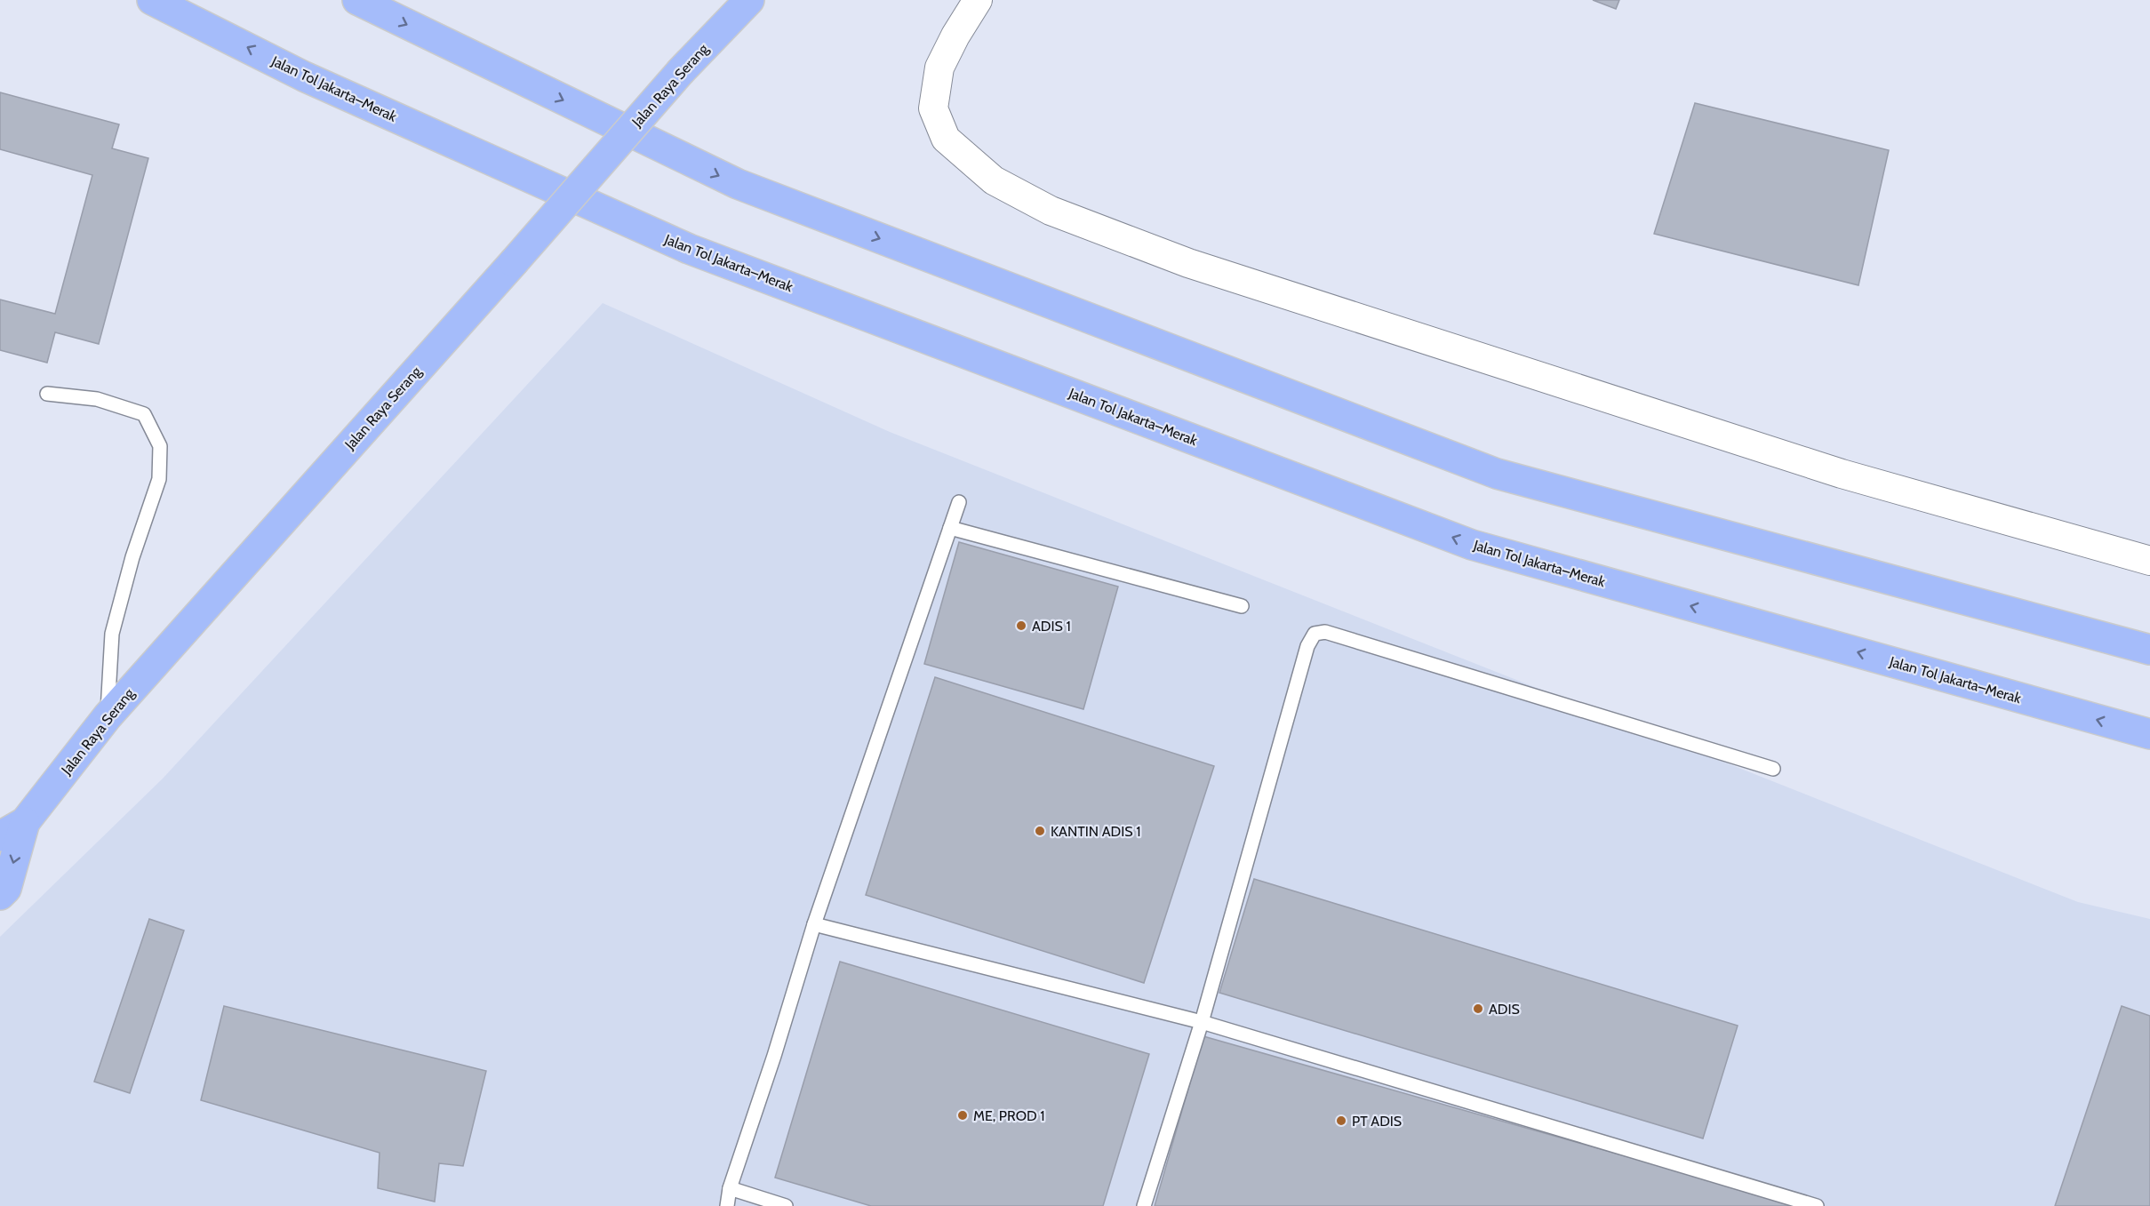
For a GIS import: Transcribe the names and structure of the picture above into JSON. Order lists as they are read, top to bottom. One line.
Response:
{"streets":{"highway":["Jalan Raya Serang","Jalan Tol Jakarta–Merak"]},"places":["ADIS 1","KANTIN ADIS 1","ADIS","ME, PROD 1","PT ADIS"]}
